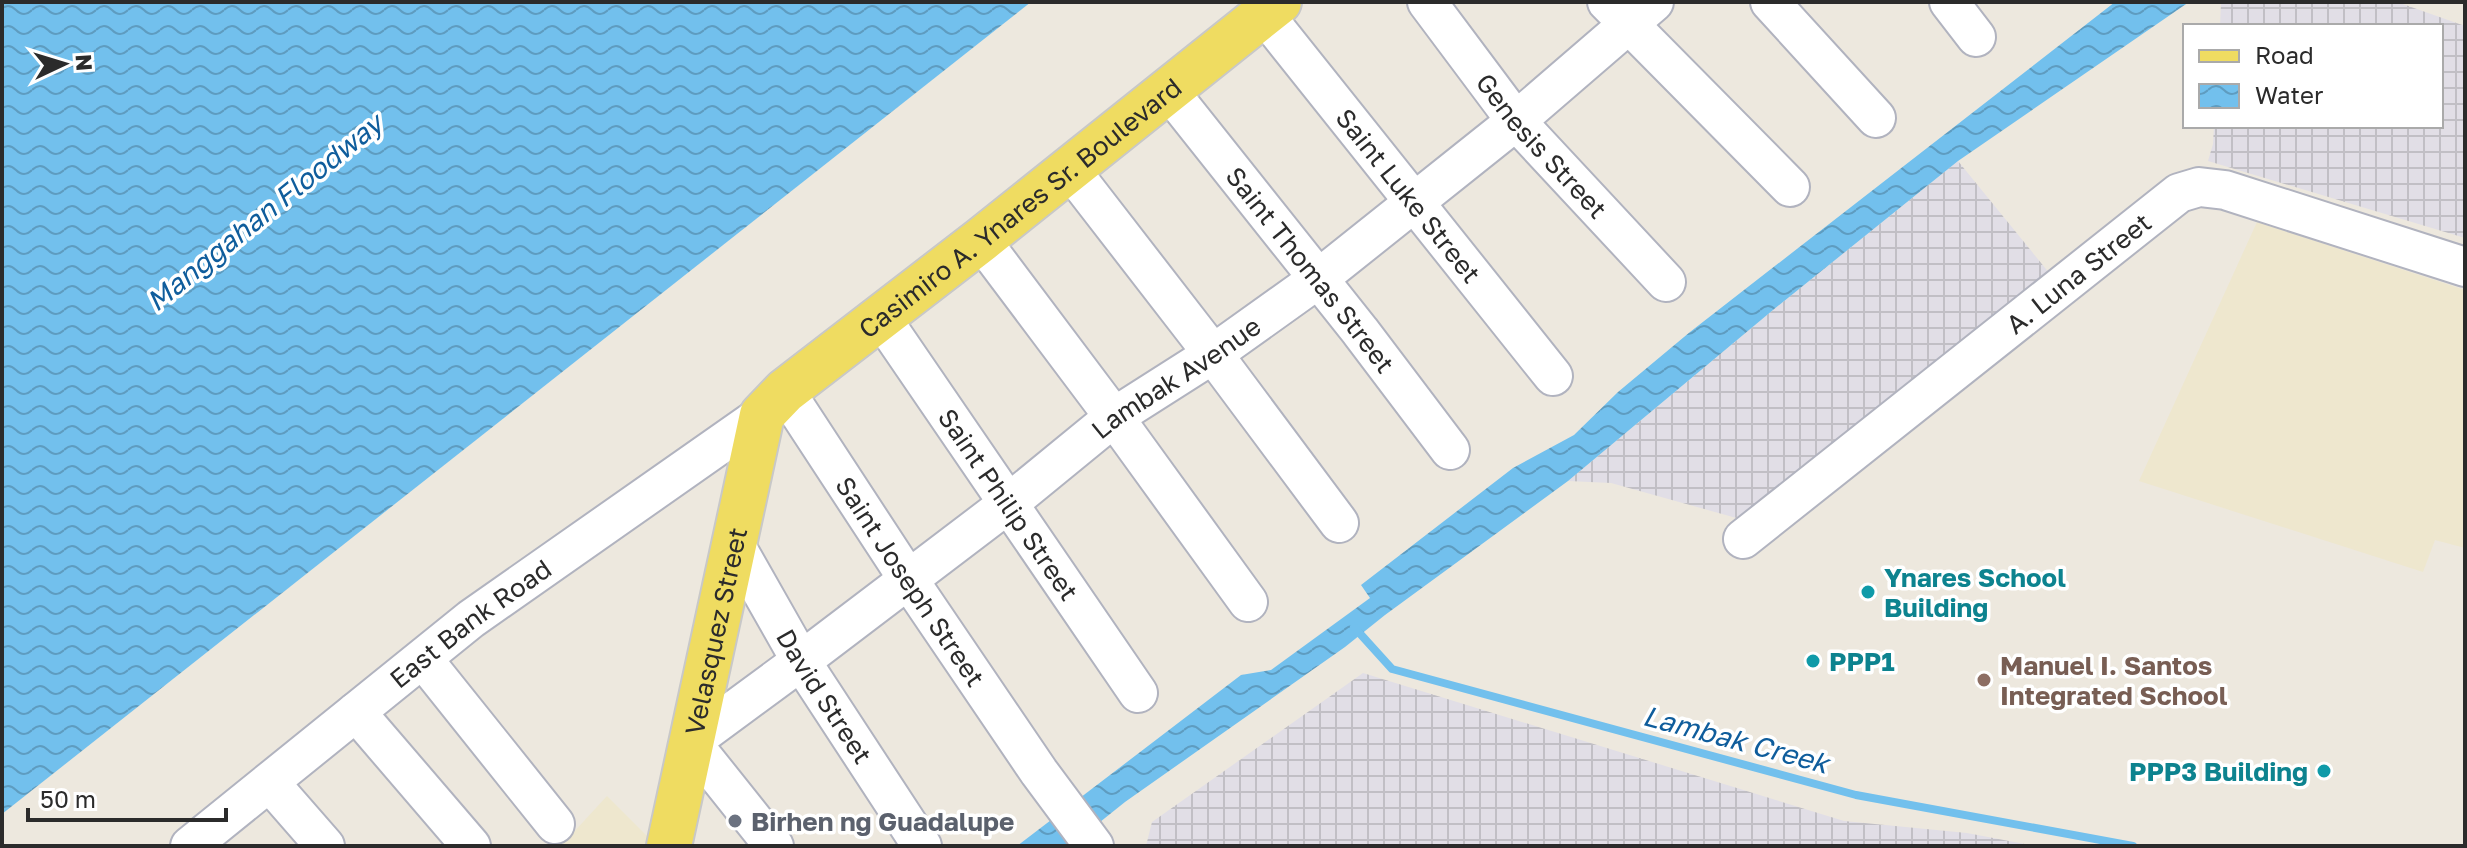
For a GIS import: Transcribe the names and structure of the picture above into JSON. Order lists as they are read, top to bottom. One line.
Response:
{"streets":{"main road":["Casimiro A. Ynares Sr. Boulevard","Velasquez Street"],"street":["Genesis Street","Saint Luke Street","Saint Thomas Street","A. Luna Street","Lambak Avenue","Saint Philip Street","Saint Joseph Street","East Bank Road","David Street"]},"crossings":[["Genesis Street","Lambak Avenue"],["Saint Luke Street","Casimiro A. Ynares Sr. Boulevard"],["Saint Luke Street","Lambak Avenue"],["Casimiro A. Ynares Sr. Boulevard","Saint Thomas Street"],["Casimiro A. Ynares Sr. Boulevard","Saint Philip Street"],["Casimiro A. Ynares Sr. Boulevard","Saint Joseph Street"],["Casimiro A. Ynares Sr. Boulevard","East Bank Road"],["Casimiro A. Ynares Sr. Boulevard","Velasquez Street"],["Saint Thomas Street","Lambak Avenue"],["Lambak Avenue","Saint Philip Street"],["Lambak Avenue","Saint Joseph Street"],["Lambak Avenue","Velasquez Street"],["Lambak Avenue","David Street"],["Saint Joseph Street","East Bank Road"],["Saint Joseph Street","Velasquez Street"],["East Bank Road","Velasquez Street"],["Velasquez Street","David Street"]],"water":["Manggahan Floodway","Lambak Creek"],"places":["Ynares School Building","PPP1","Manuel I. Santos Integrated School","PPP3 Building","Birhen ng Guadalupe"],"legend":["Road","Water"],"scale_bar":"50 m","north":"right"}
